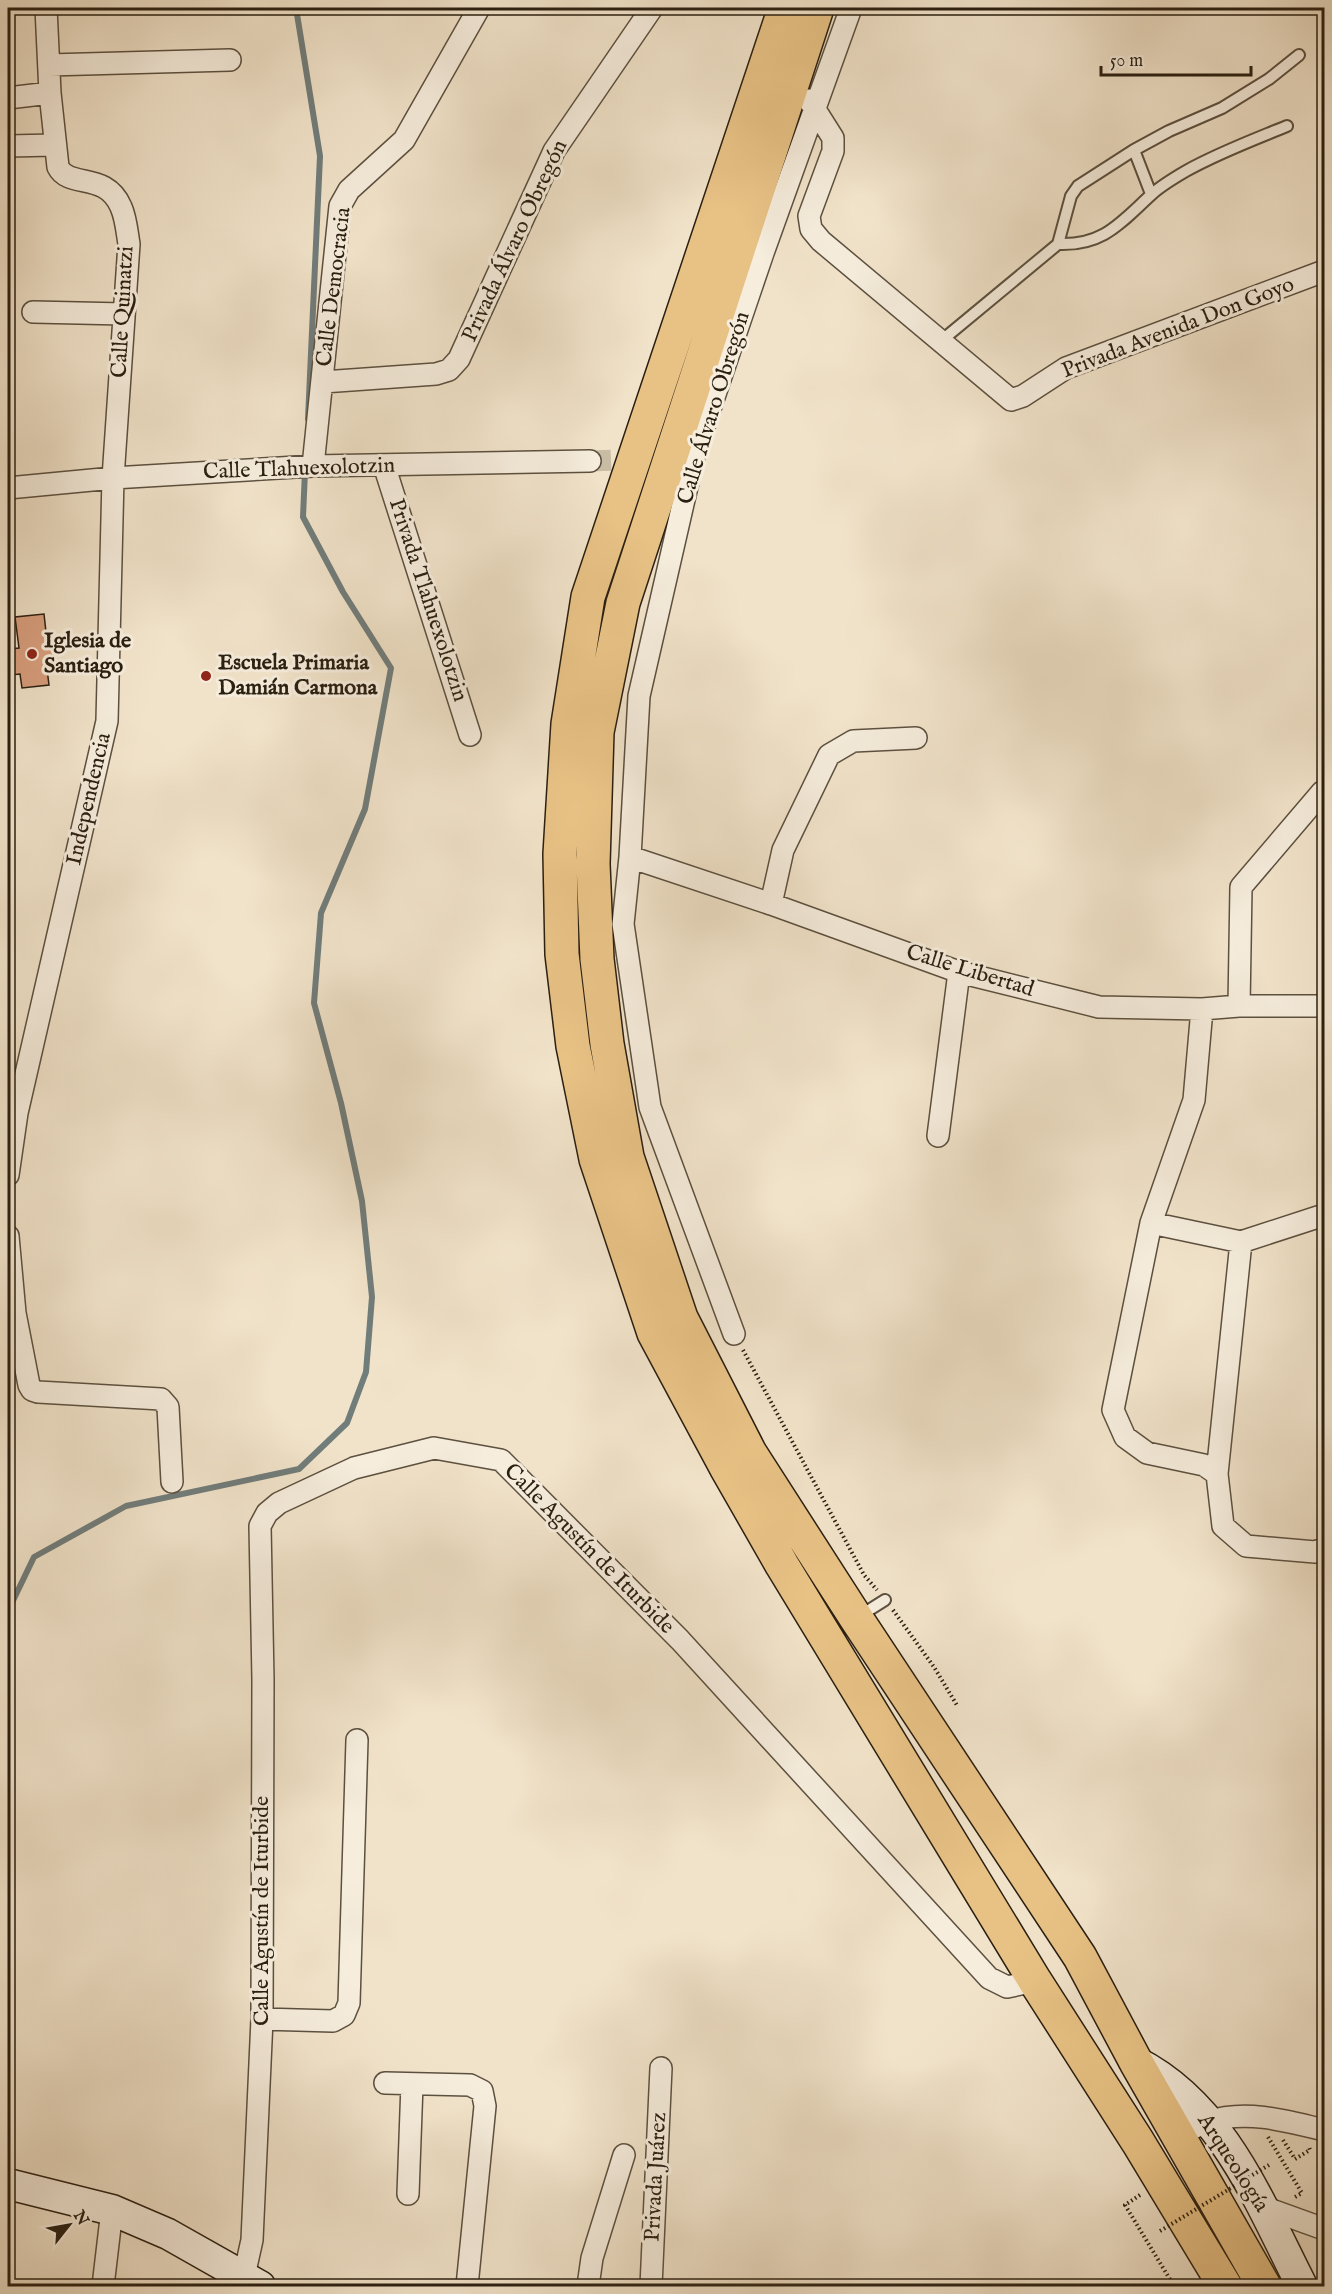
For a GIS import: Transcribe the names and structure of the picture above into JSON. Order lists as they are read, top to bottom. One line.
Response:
{"streets":{"main road":["Arqueología"],"street":["Privada Álvaro Obregón","Calle Democracia","Calle Quinatzi","Privada Avenida Don Goyo","Calle Álvaro Obregón","Calle Tlahuexolotzin","Privada Tlahuexolotzin","Independencia","Calle Libertad","Calle Agustín de Iturbide","Privada Juárez"]},"crossings":[["Privada Álvaro Obregón","Calle Democracia"],["Calle Democracia","Calle Tlahuexolotzin"],["Calle Quinatzi","Calle Tlahuexolotzin"],["Calle Quinatzi","Independencia"],["Privada Avenida Don Goyo","Calle Álvaro Obregón"],["Calle Álvaro Obregón","Calle Libertad"],["Calle Tlahuexolotzin","Privada Tlahuexolotzin"],["Calle Tlahuexolotzin","Independencia"]],"places":["Iglesia de Santiago","Escuela Primaria Damián Carmona"],"scale_bar":"50 m","north":"top right"}
